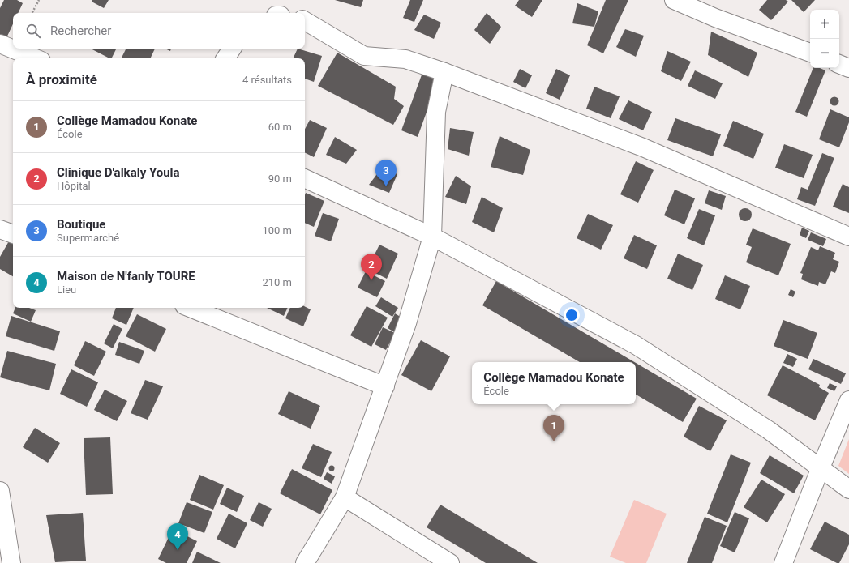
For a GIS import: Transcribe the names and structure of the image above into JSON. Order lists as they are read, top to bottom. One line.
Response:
{"page":{"map_buttons":["+","−"],"search":"Rechercher","heading":["À proximité","4 résultats"],"list":[{"mark":"1","name":"Collège Mamadou Konate","note":"École","value":"60 m"},{"mark":"2","name":"Clinique D'alkaly Youla","note":"Hôpital","value":"90 m"},{"mark":"3","name":"Boutique","note":"Supermarché","value":"100 m"},{"mark":"4","name":"Maison de N'fanly TOURE","note":"Lieu","value":"210 m"}],"pins":["3","2","1","4"],"popup":["Collège Mamadou Konate","École"]}}
